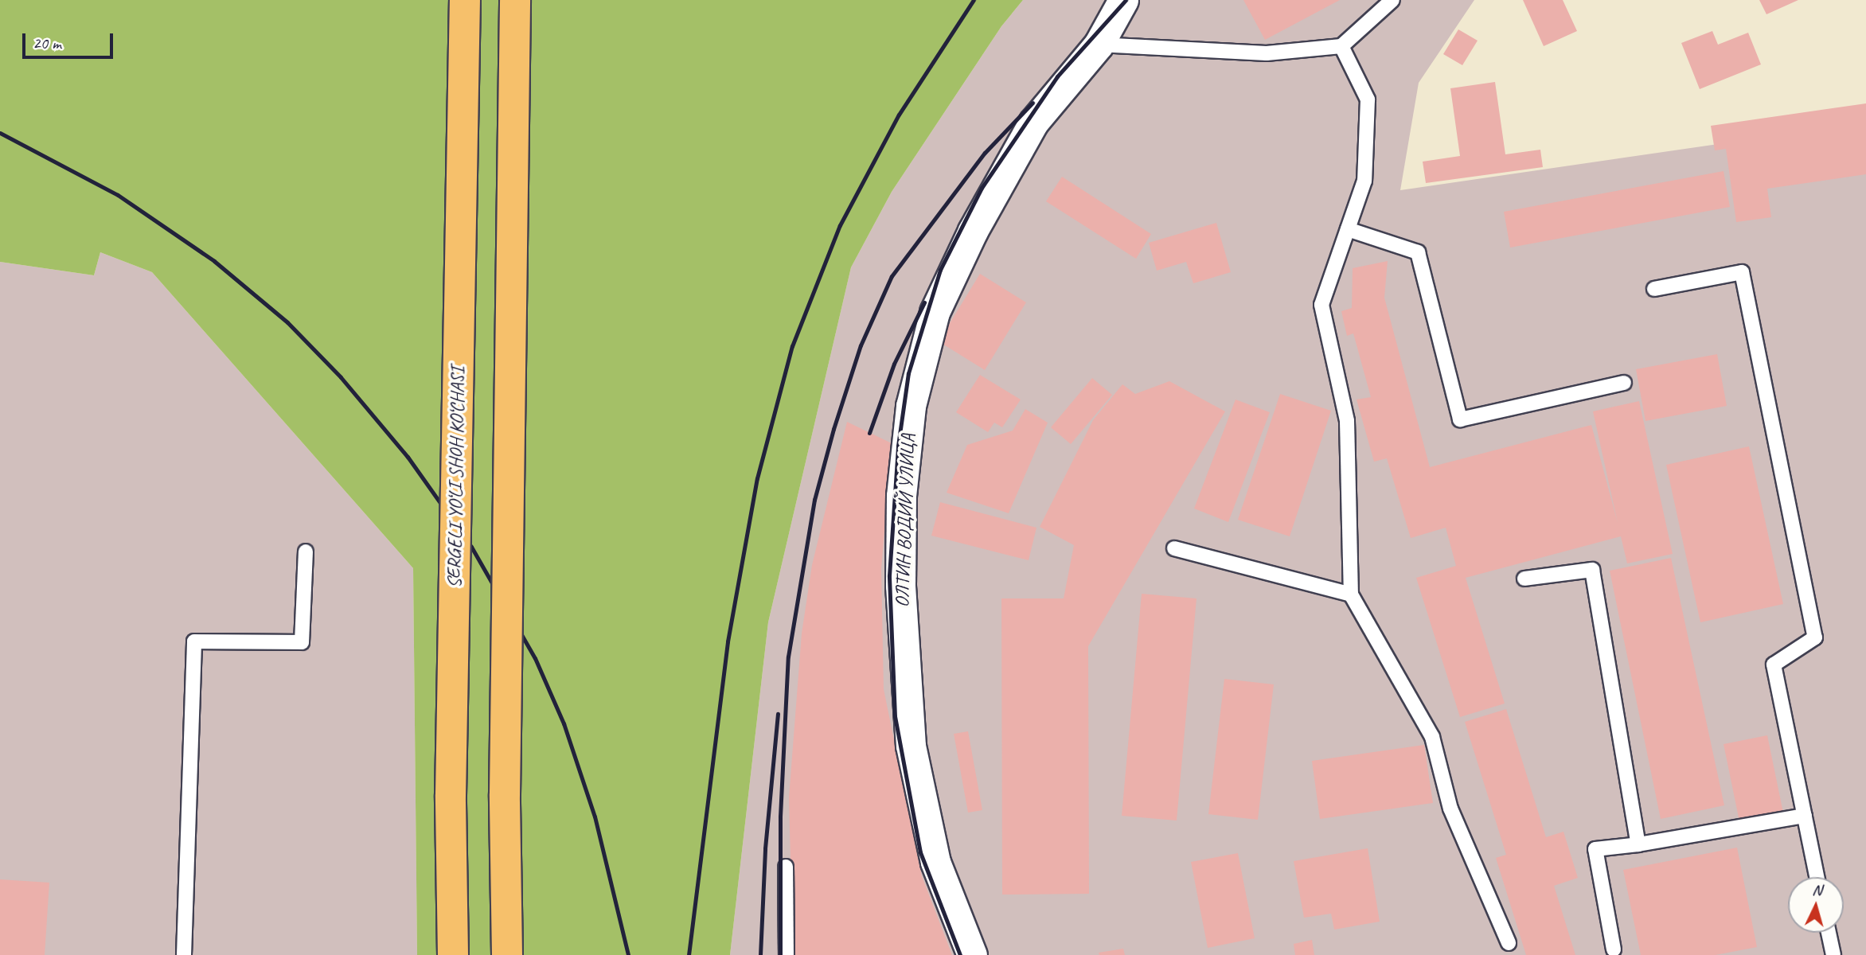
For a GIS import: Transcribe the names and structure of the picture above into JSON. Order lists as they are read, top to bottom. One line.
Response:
{"streets":{"main road":["SERGELI YO‘LI SHOH KO‘CHASI"],"street":["ОЛТИН ВОДИЙ УЛИЦА"]},"scale_bar":"20 m","north":"top"}
